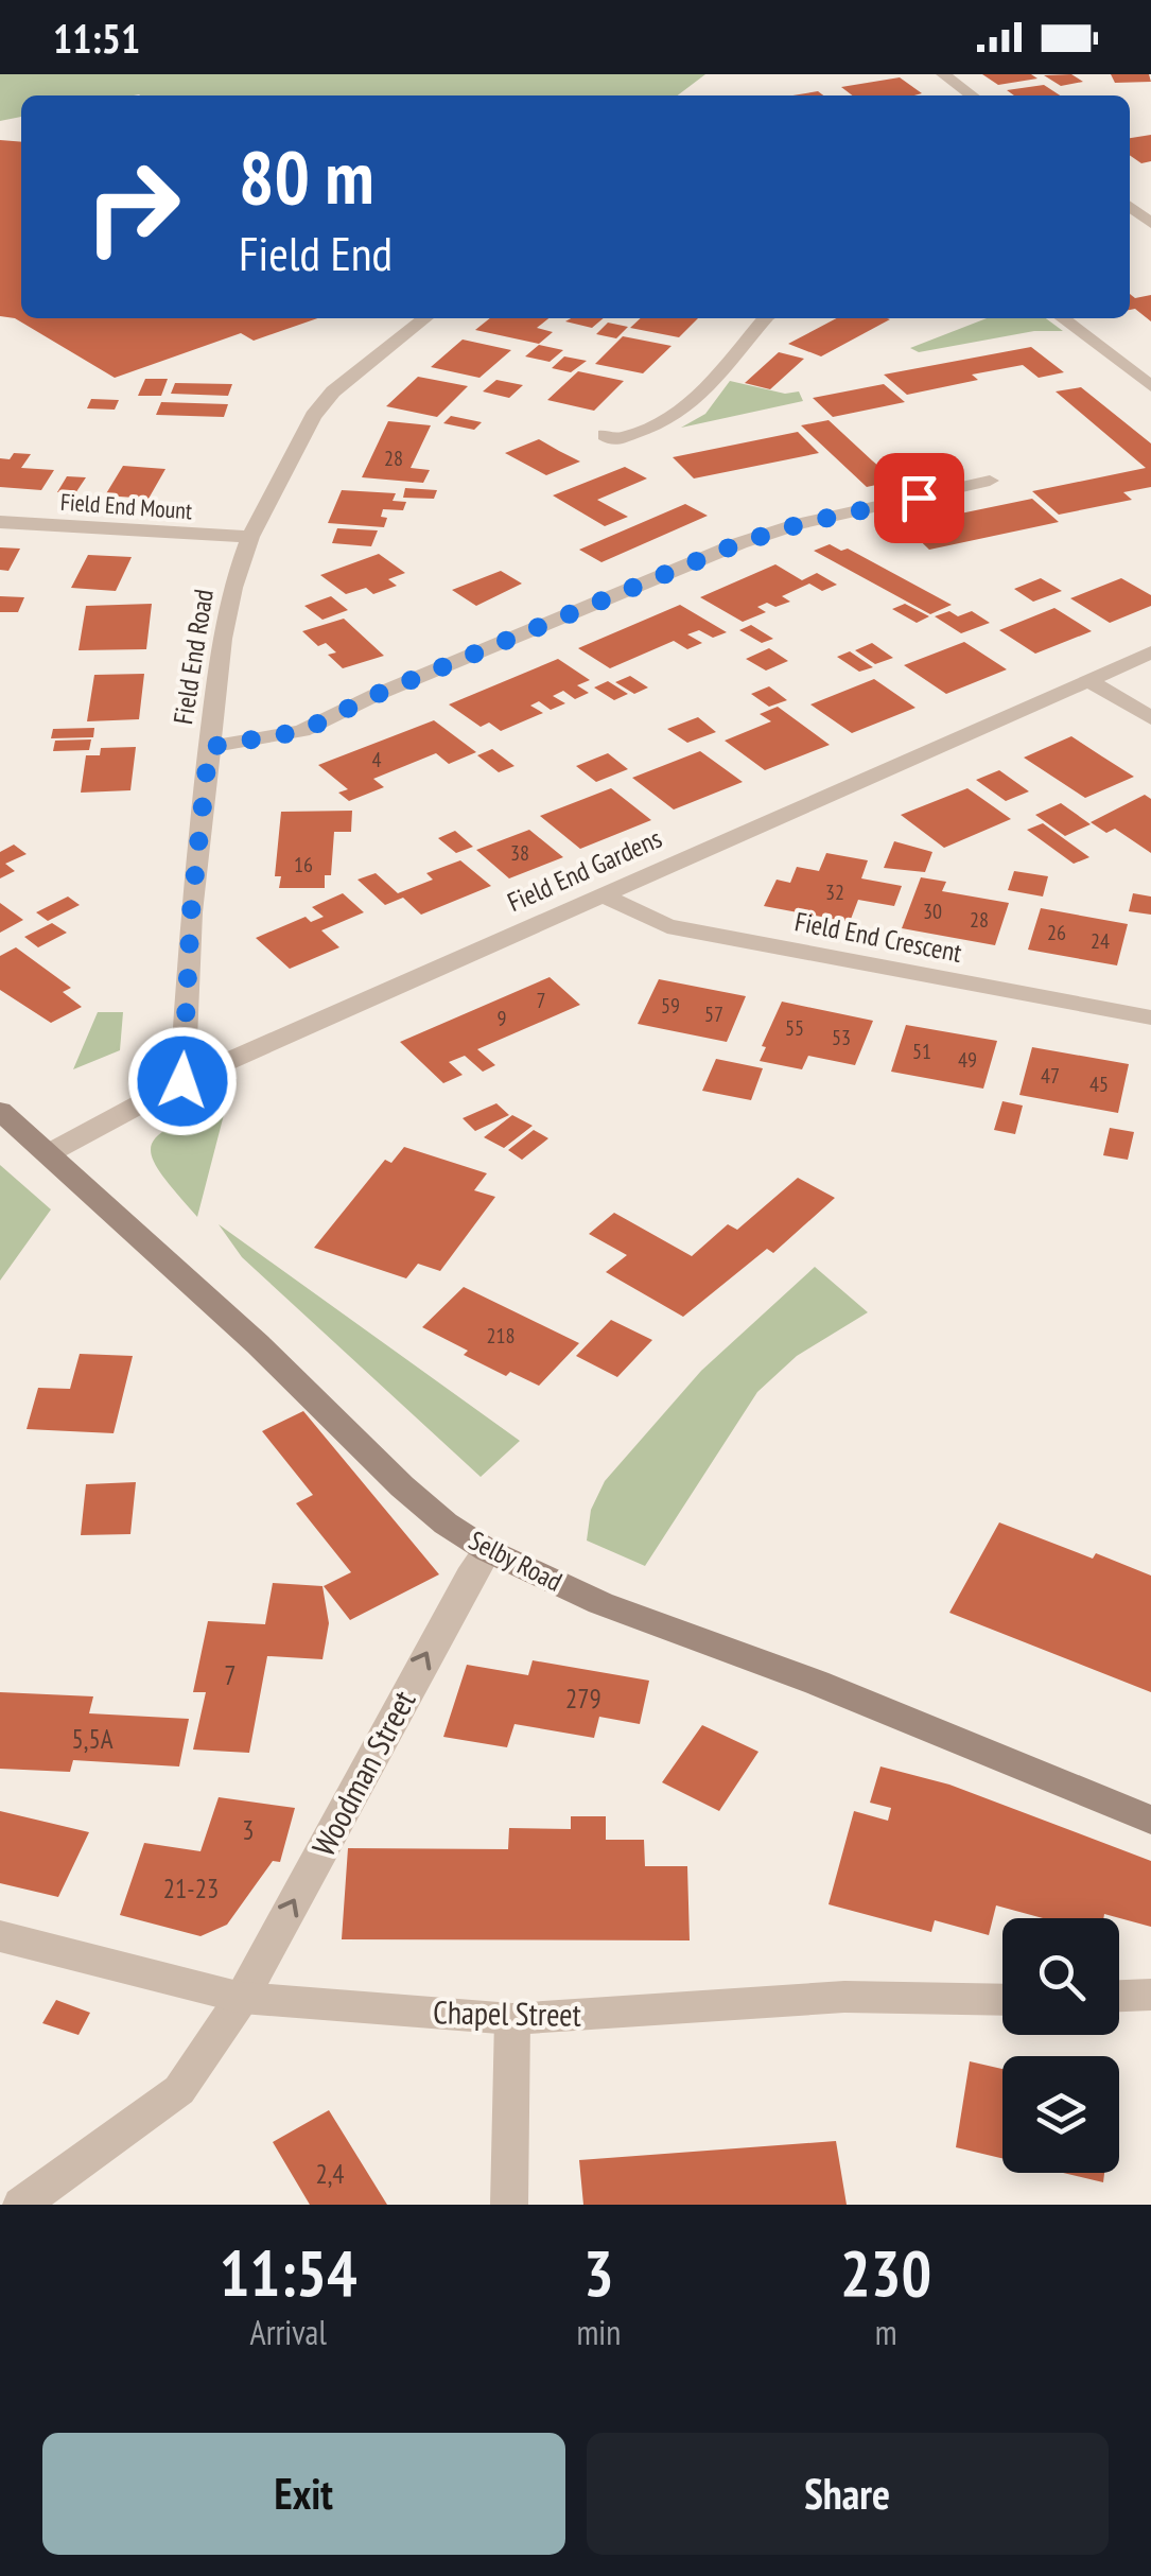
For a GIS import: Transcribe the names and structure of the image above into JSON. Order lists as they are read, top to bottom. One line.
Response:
{"streets":{"main road":["Selby Road"],"street":["Field End Mount","Field End Road","Field End Gardens","Field End Crescent","Woodman Street","Chapel Street"]},"crossings":[["Field End Mount","Field End Road"],["Field End Road","Field End Gardens"],["Field End Gardens","Field End Crescent"],["Field End Gardens","Selby Road"],["Selby Road","Woodman Street"],["Woodman Street","Chapel Street"]],"one_way":["Woodman Street"],"house_numbers":["28","4","38","16","32","30","28","26","24","7","59","57","9","55","53","51","49","47","45","218","7","279","5,5A","3","21-23","2,4"],"page":{"status":"11:51","turn":["80 m","Field End"],"eta":["11:54","Arrival","3","min","230","m"],"buttons":["Exit","Share"]}}
